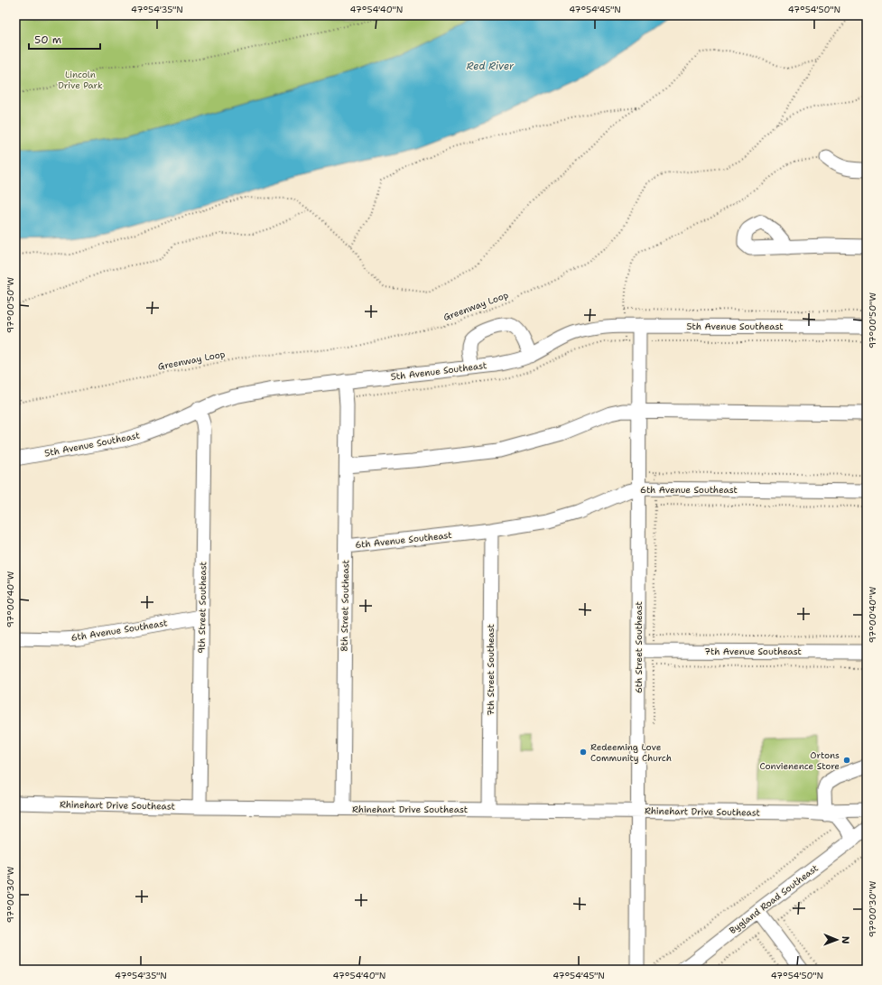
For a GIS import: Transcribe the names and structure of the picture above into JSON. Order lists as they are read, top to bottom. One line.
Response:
{"streets":{"street":["5th Avenue Southeast","6th Avenue Southeast","8th Street Southeast","9th Street Southeast","6th Street Southeast","7th Avenue Southeast","7th Street Southeast","Rhinehart Drive Southeast","Bygland Road Southeast"],"path":["Greenway Loop"]},"crossings":[["5th Avenue Southeast","8th Street Southeast"],["5th Avenue Southeast","9th Street Southeast"],["5th Avenue Southeast","6th Street Southeast"],["6th Avenue Southeast","8th Street Southeast"],["6th Avenue Southeast","9th Street Southeast"],["6th Avenue Southeast","6th Street Southeast"],["6th Avenue Southeast","7th Street Southeast"],["8th Street Southeast","Rhinehart Drive Southeast"],["9th Street Southeast","Rhinehart Drive Southeast"],["6th Street Southeast","7th Avenue Southeast"],["6th Street Southeast","Rhinehart Drive Southeast"],["7th Street Southeast","Rhinehart Drive Southeast"],["Rhinehart Drive Southeast","Bygland Road Southeast"]],"water":["Red River"],"parks":["Lincoln Drive Park"],"places":["Redeeming Love Community Church","Ortons Convienence Store"],"scale_bar":"50 m","north":"right","coordinates":["47°54'35\"N","47°54'40\"N","47°54'45\"N","47°54'50\"N","97°00'50\"W","97°00'40\"W","97°00'30\"W"]}
